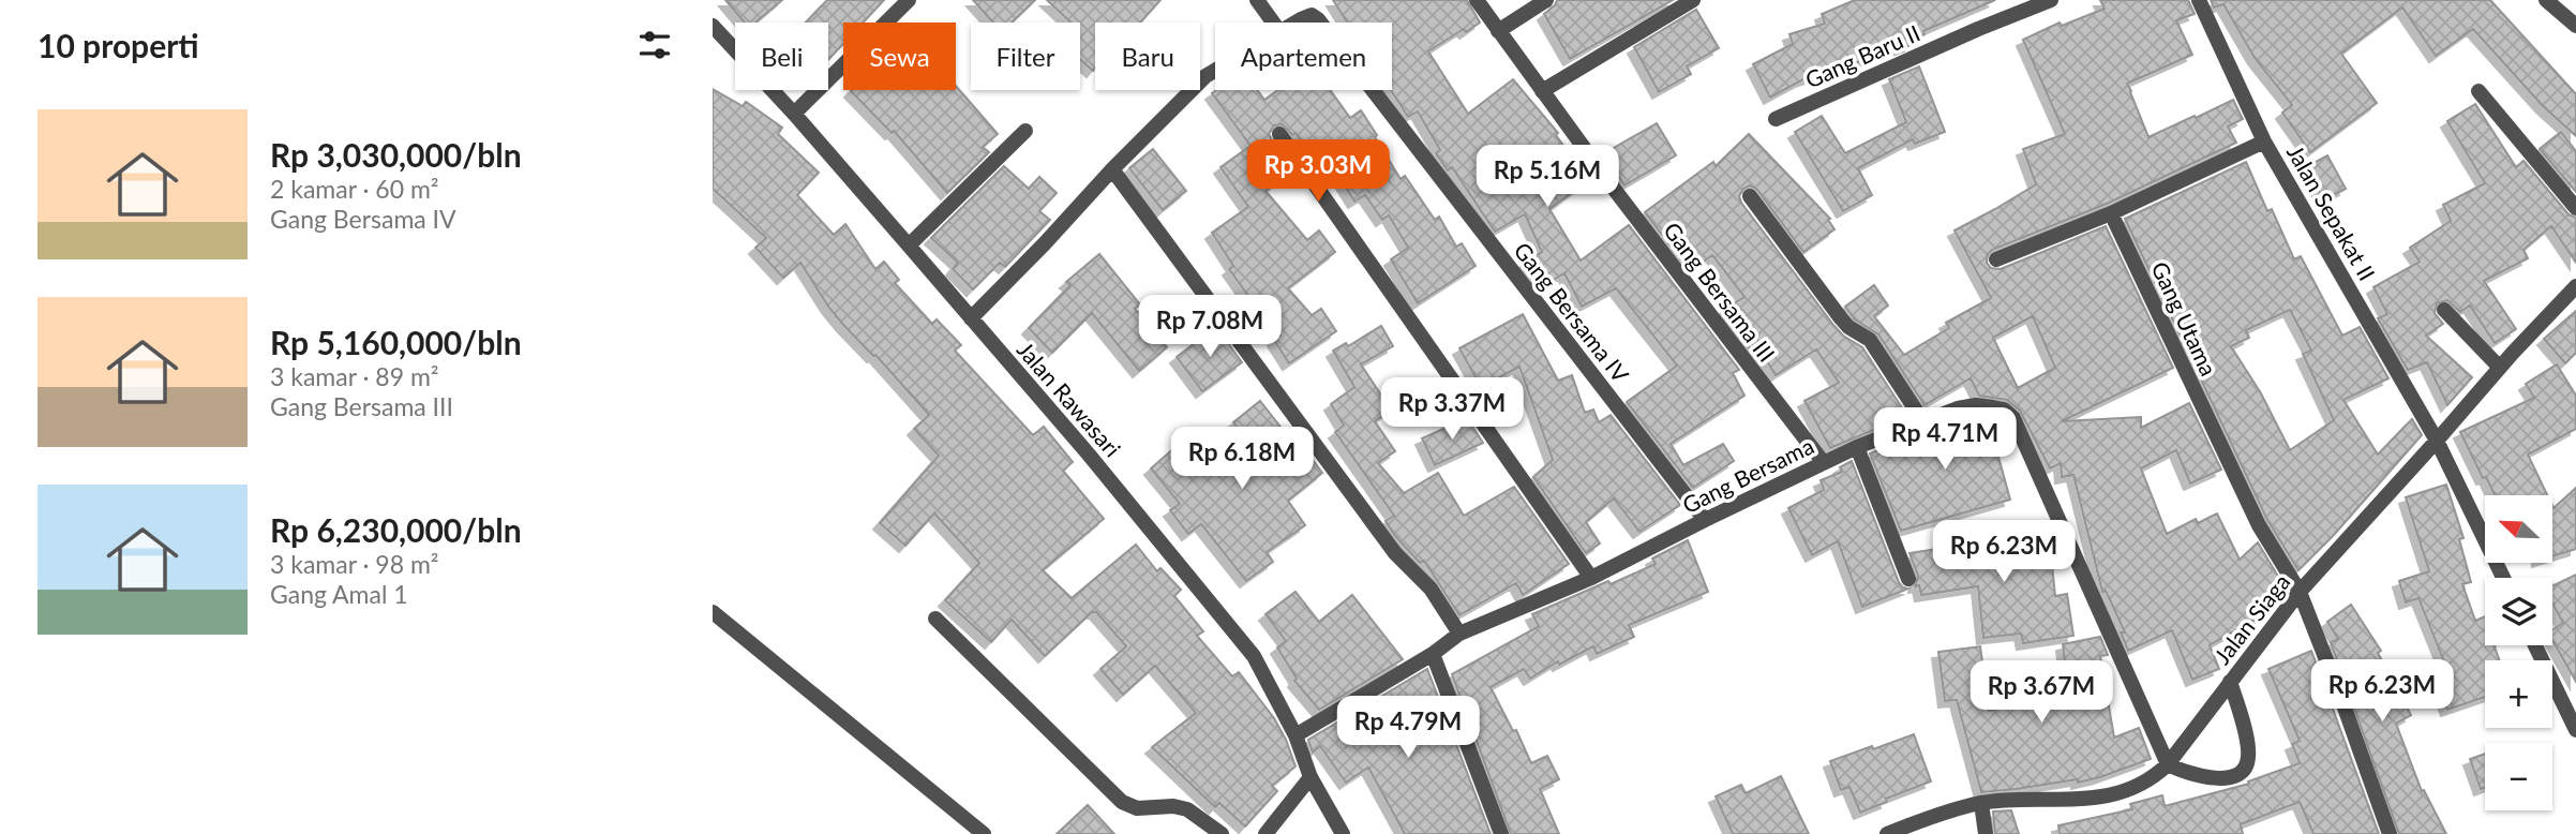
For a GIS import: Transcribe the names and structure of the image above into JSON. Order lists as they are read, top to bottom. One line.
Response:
{"streets":{"street":["Gang Baru II","Jalan Sepakat II","Gang Bersama III","Gang Bersama IV","Gang Utama","Jalan Rawasari","Gang Bersama","Jalan Siaga"]},"crossings":[["Jalan Sepakat II","Jalan Siaga"],["Gang Bersama III","Gang Bersama"],["Gang Bersama IV","Gang Bersama"],["Gang Utama","Jalan Siaga"],["Jalan Rawasari","Gang Bersama"],["Gang Bersama","Jalan Siaga"]],"north":"top left","page":{"heading":"10 properti","chip":["Beli","Sewa","Filter","Baru","Apartemen"],"list":[{"name":"Rp 3,030,000/bln","note":"2 kamar · 60 m² · Gang Bersama IV"},{"name":"Rp 5,160,000/bln","note":"3 kamar · 89 m² · Gang Bersama III"},{"name":"Rp 6,230,000/bln","note":"3 kamar · 98 m² · Gang Amal 1"}],"price":["Rp 3.03M","Rp 5.16M","Rp 7.08M","Rp 3.37M","Rp 4.71M","Rp 6.18M","Rp 6.23M","Rp 6.23M","Rp 3.67M","Rp 4.79M"],"map_buttons":["+","−"]}}
